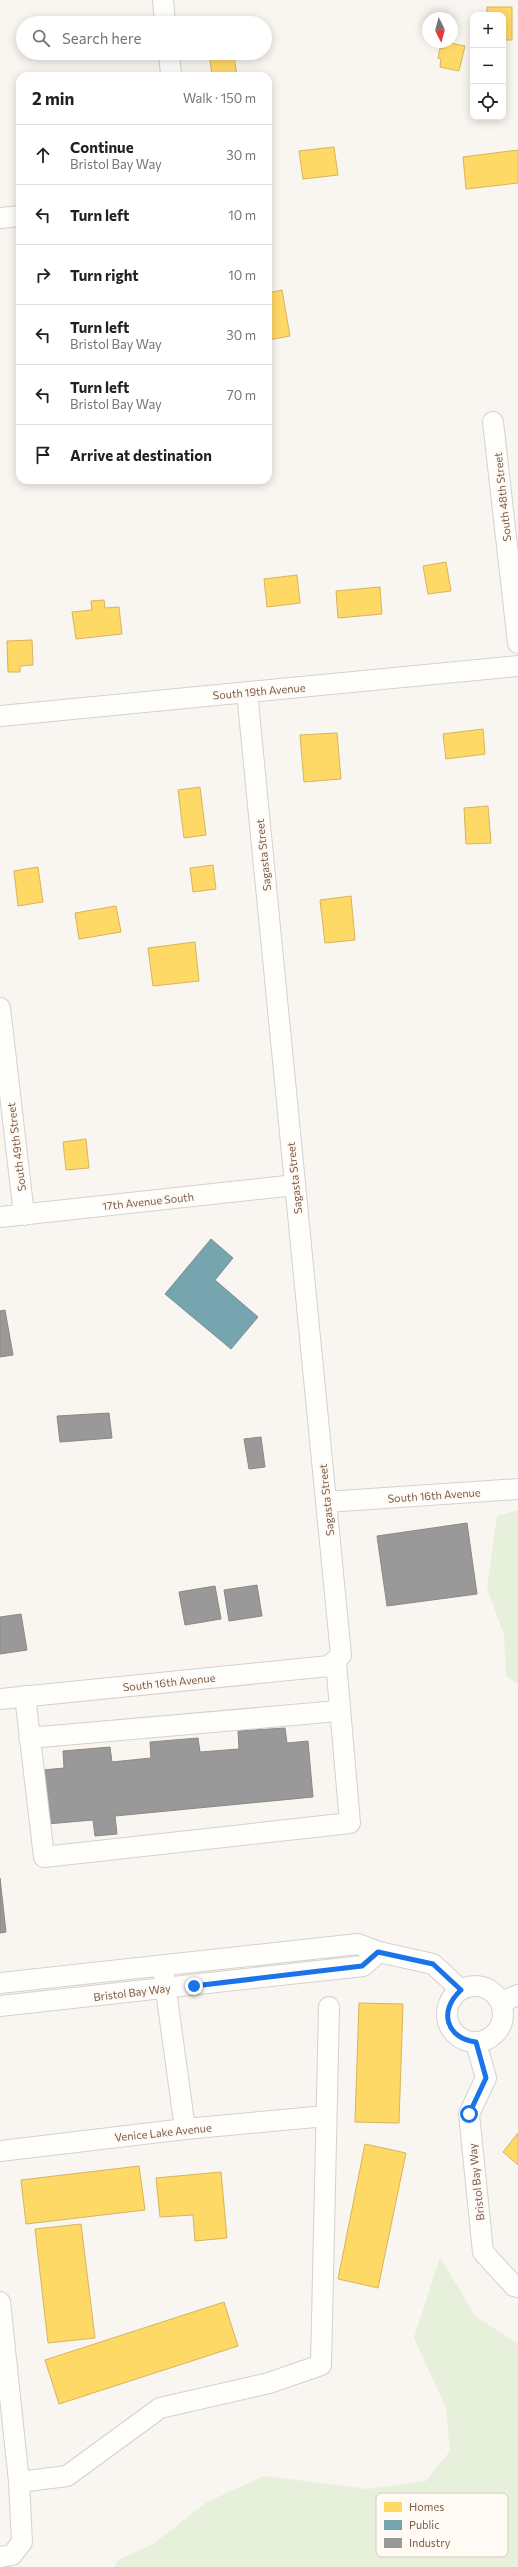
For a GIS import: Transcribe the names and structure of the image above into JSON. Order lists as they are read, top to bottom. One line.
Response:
{"streets":{"street":["South 48th Street","South 19th Avenue","Sagasta Street","South 49th Street","17th Avenue South","South 16th Avenue","Bristol Bay Way","Venice Lake Avenue"]},"crossings":[["South 19th Avenue","Sagasta Street"],["Sagasta Street","17th Avenue South"],["Sagasta Street","South 16th Avenue"],["South 49th Street","17th Avenue South"]],"legend":["Homes","Public","Industry"],"north":"bottom","page":{"map_buttons":["+","−"],"search":"Search here","heading":["2 min","Walk · 150 m"],"list":[["Continue","Bristol Bay Way","30 m"],["Turn left","10 m"],["Turn right","10 m"],["Turn left","Bristol Bay Way","30 m"],["Turn left","Bristol Bay Way","70 m"],"Arrive at destination"]}}
